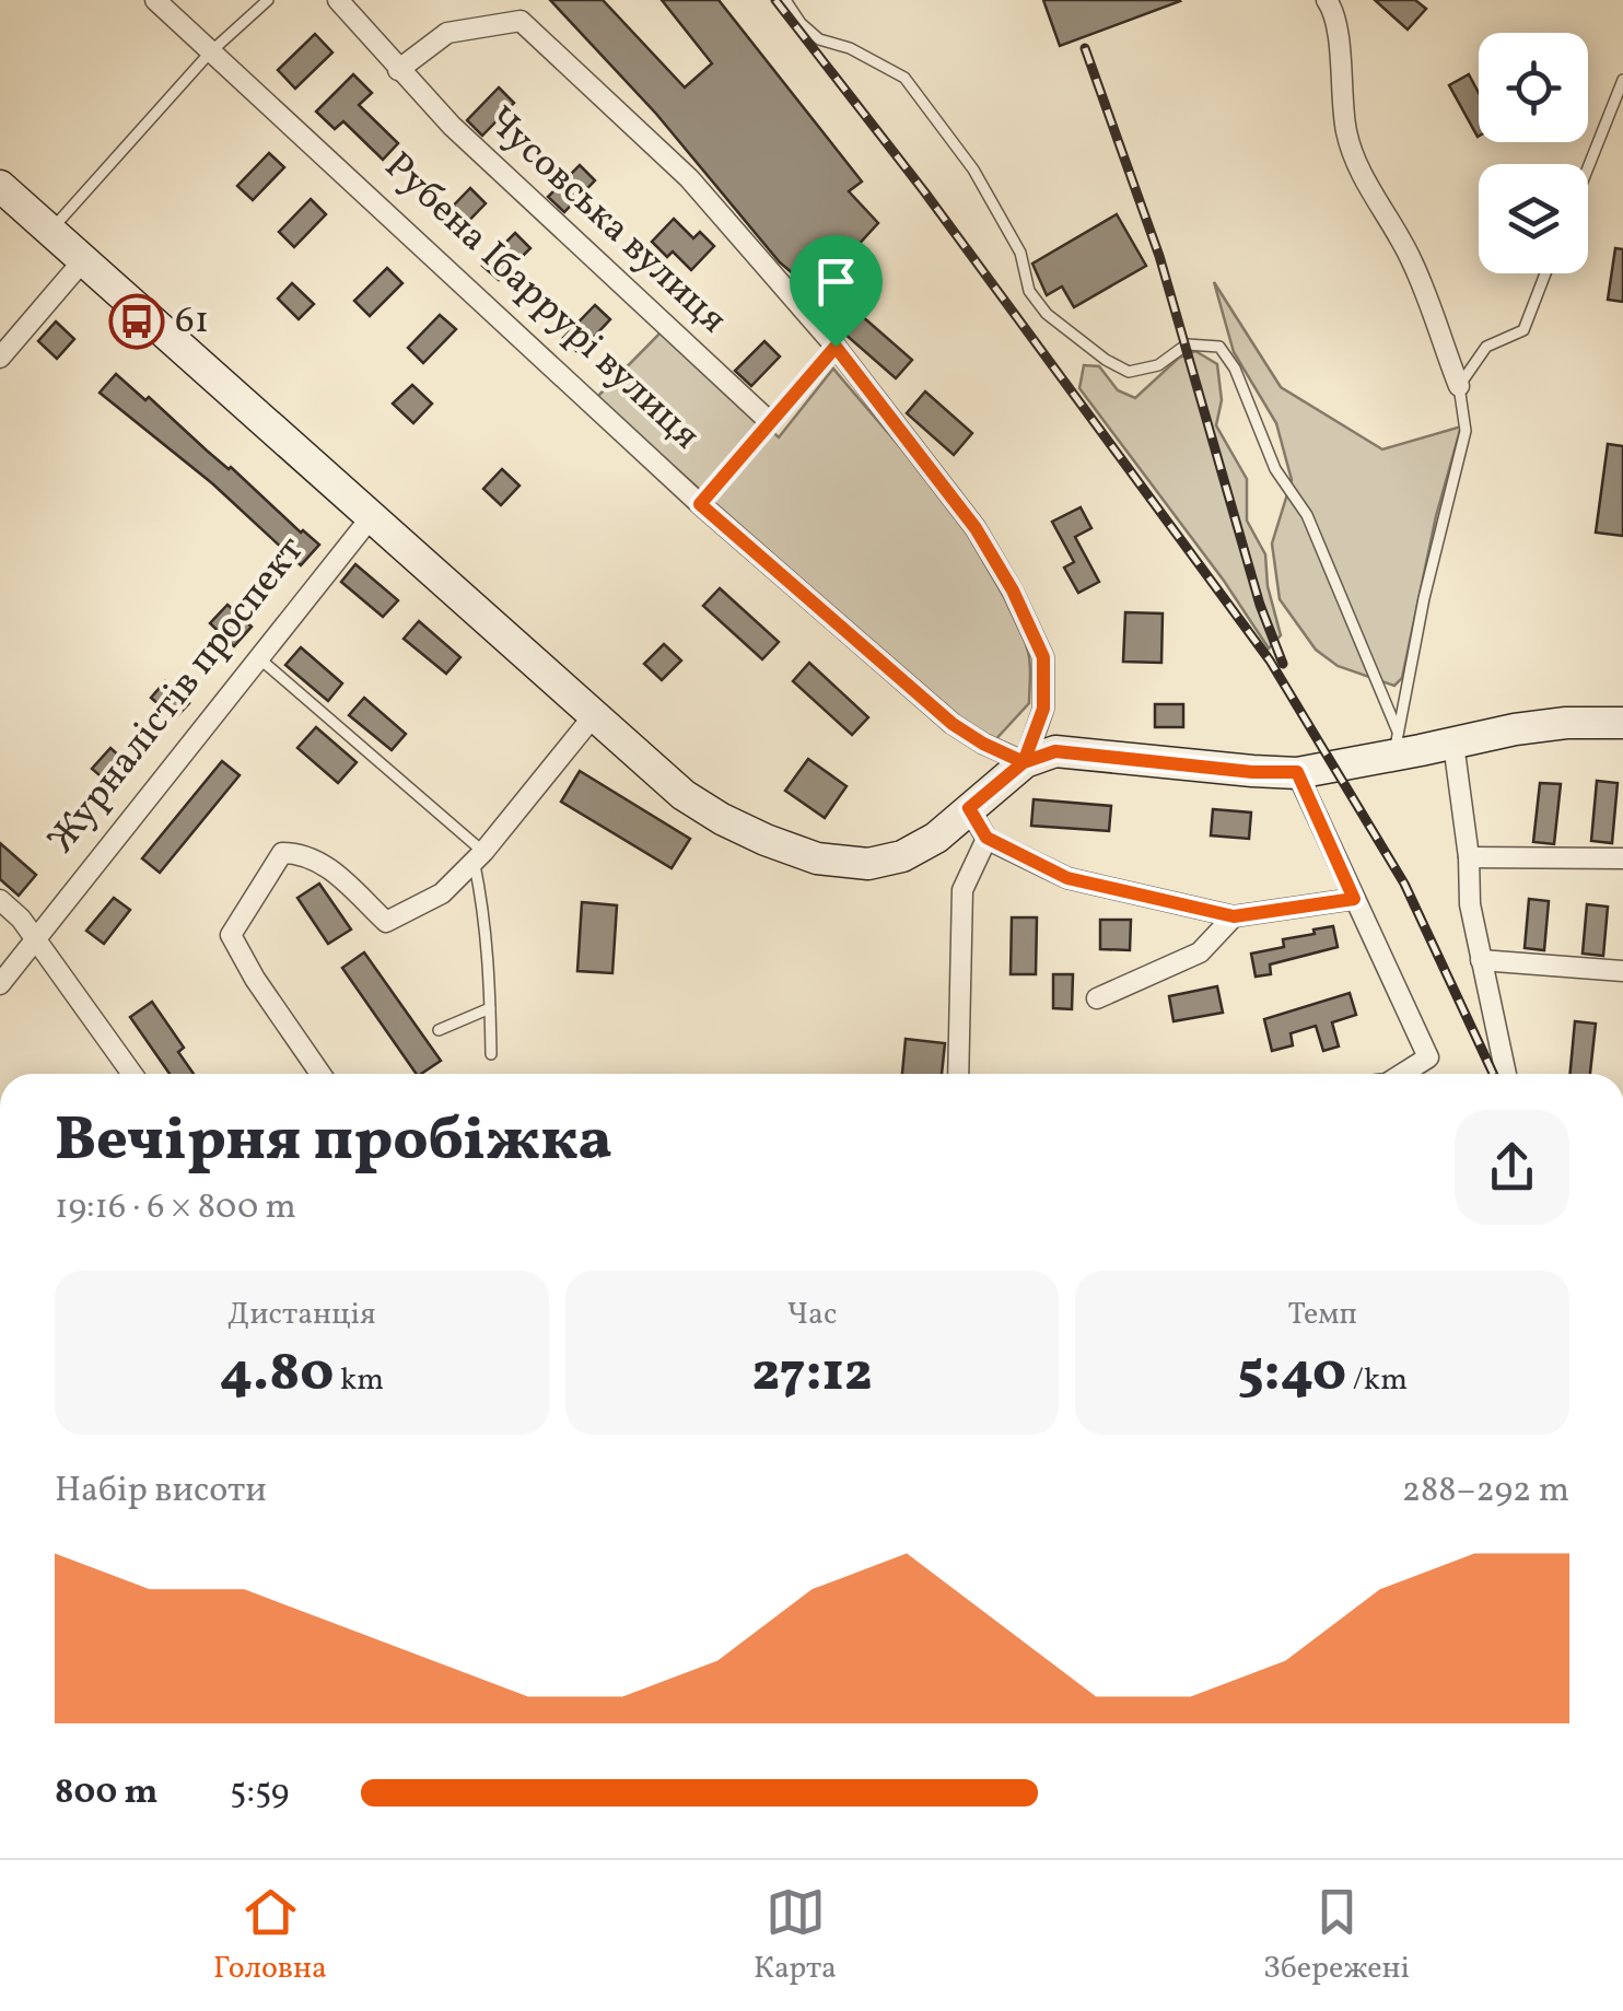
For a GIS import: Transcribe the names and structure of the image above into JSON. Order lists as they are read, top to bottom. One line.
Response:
{"streets":{"street":["Чусовська вулиця","Рубена Ібаррурі вулиця","Журналістів проспект"]},"crossings":[["Чусовська вулиця","Рубена Ібаррурі вулиця"]],"places":{"bus stop":["61"]},"page":{"heading":["Вечірня пробіжка","19:16 · 6 × 800 m"],"stats":[["Дистанція","4.80 km"],["Час","27:12"],["Темп","5:40 /km"]],"chart":["Набір висоти","288–292 m"],"list":[{"name":"800 m","note":"5:59"}],"tabs":["Головна","Карта","Збережені"]}}
